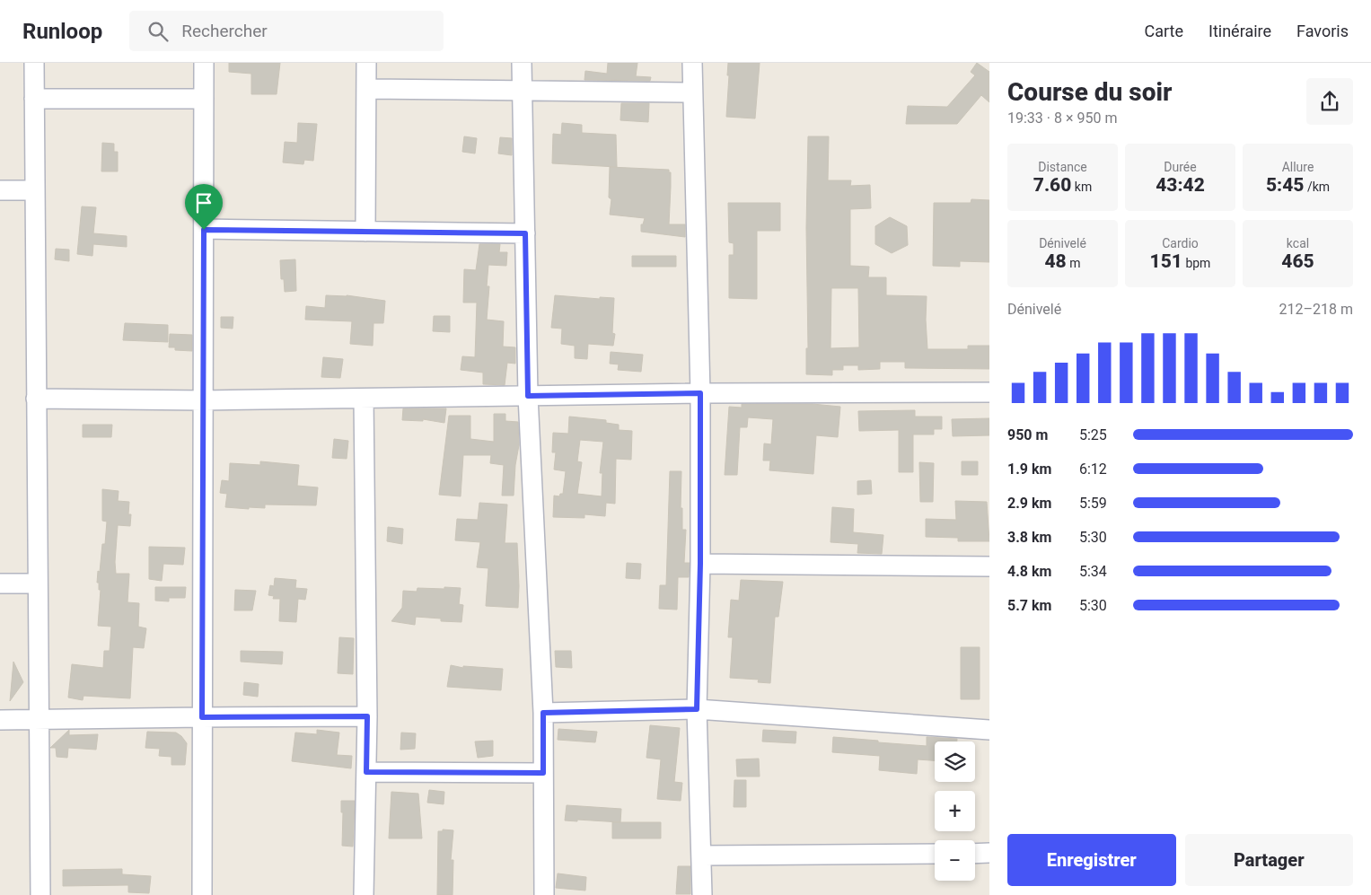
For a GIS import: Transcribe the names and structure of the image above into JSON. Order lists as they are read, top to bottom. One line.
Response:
{"page":{"header":"Runloop","search":"Rechercher","nav":["Carte","Itinéraire","Favoris"],"heading":["Course du soir","19:33 · 8 × 950 m"],"stats":[["Distance","7.60 km"],["Durée","43:42"],["Allure","5:45 /km"],["Dénivelé","48 m"],["Cardio","151 bpm"],["kcal","465"]],"chart":["Dénivelé","212–218 m"],"list":[{"name":"950 m","note":"5:25"},{"name":"1.9 km","note":"6:12"},{"name":"2.9 km","note":"5:59"},{"name":"3.8 km","note":"5:30"},{"name":"4.8 km","note":"5:34"},{"name":"5.7 km","note":"5:30"}],"map_buttons":["+","−"],"buttons":["Enregistrer","Partager"]}}
